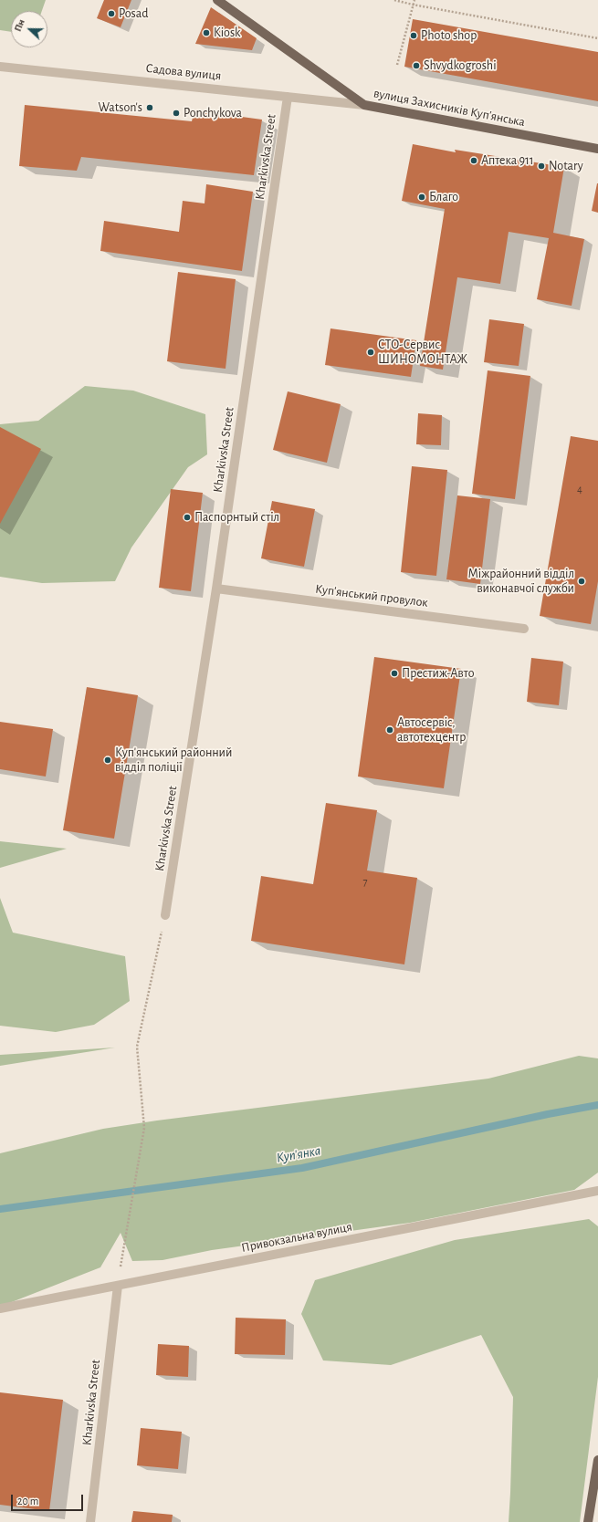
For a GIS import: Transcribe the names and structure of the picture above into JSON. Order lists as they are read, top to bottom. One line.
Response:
{"streets":{"main road":["вулиця Захисників Куп'янська"],"street":["Садова вулиця","Kharkivska Street","Куп'янський провулок","Привокзальна вулиця"]},"crossings":[["Садова вулиця","вулиця Захисників Куп'янська"],["Садова вулиця","Kharkivska Street"],["Kharkivska Street","Куп'янський провулок"],["Kharkivska Street","Привокзальна вулиця"]],"water":["Куп'янка"],"places":["Posad","Kiosk","Photo shop","Shvydkogroshi","Watson's","Ponchykova","Аптека 911","Notary","Благо","СТО-Сервис ШИНОМОНТАЖ","Паспорнтый стіл","Міжрайонний відділ виконавчої служби","Престиж-Авто","Автосервіс, автотехцентр","Куп'янський районний відділ поліції"],"house_numbers":["4","7"],"scale_bar":"20 m","north":"left"}
